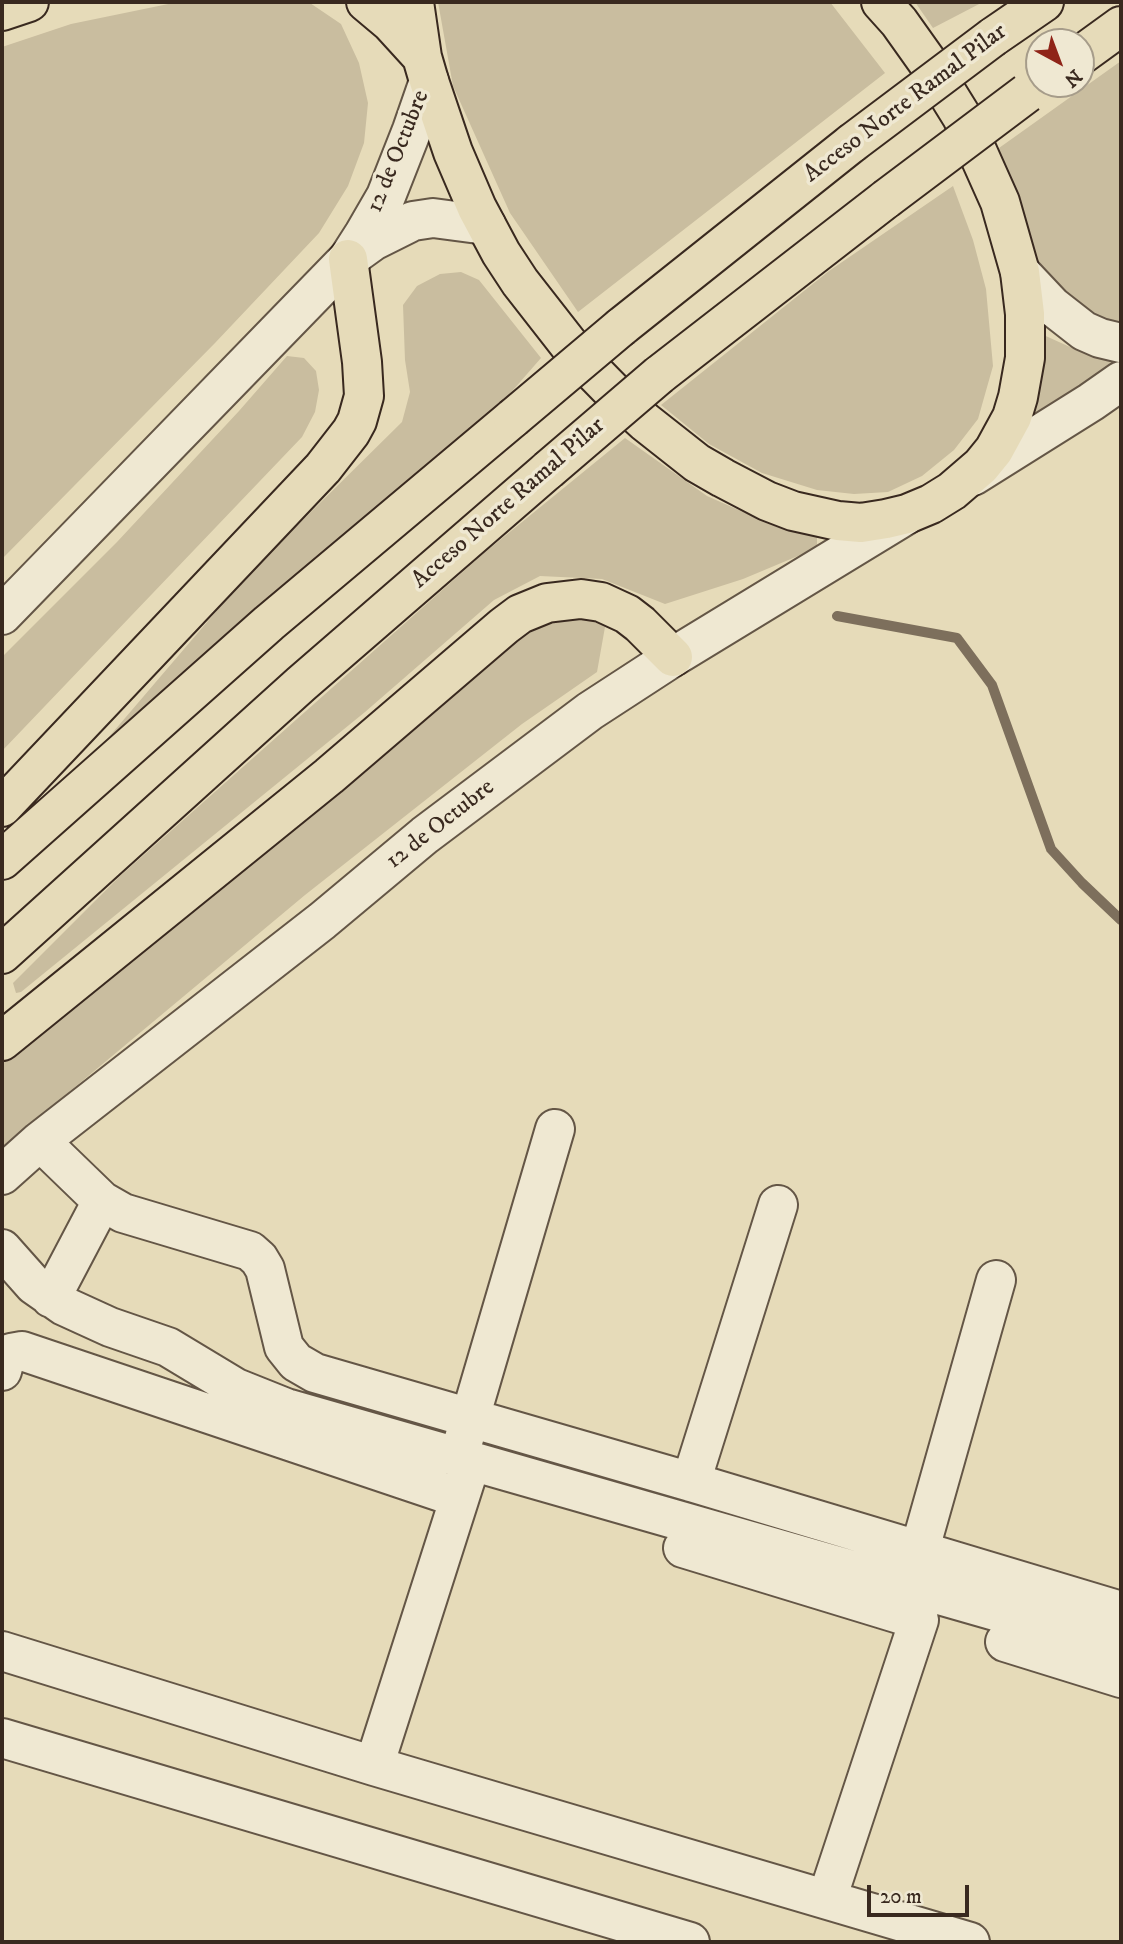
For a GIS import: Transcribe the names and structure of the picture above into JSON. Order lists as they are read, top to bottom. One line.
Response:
{"streets":{"main road":["Acceso Norte Ramal Pilar"],"street":["12 de Octubre"]},"scale_bar":"20 m","north":"bottom right"}
